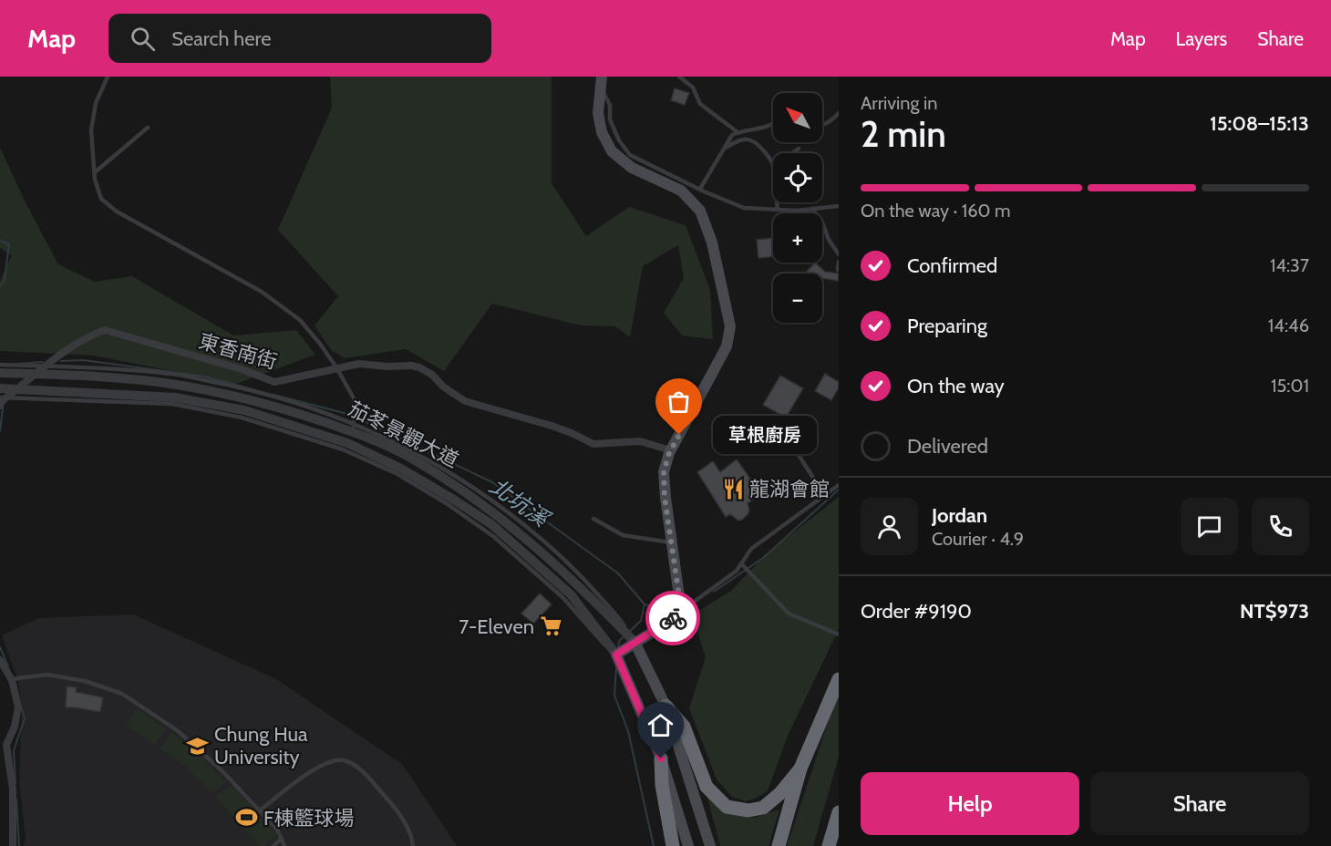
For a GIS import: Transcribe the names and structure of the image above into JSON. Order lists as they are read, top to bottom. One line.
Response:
{"streets":{"street":["東香南街"],"lane":["茄苳景觀大道"]},"water":["北坑溪"],"places":{"other":["草根廚房"],"restaurant":["龍湖會館"],"supermarket":["7-Eleven"],"school or university":["Chung Hua University"],"sports":["F棟籃球場"]},"north":"top left","page":{"header":"Map","search":"Search here","nav":["Map","Layers","Share"],"heading":["2 min","Arriving in","15:08–15:13"],"panel":["Jordan","Courier · 4.9","Order #9190","NT$973"],"map_buttons":["+","−"],"bar":"On the way · 160 m","list":[["Confirmed","14:37"],["Preparing","14:46"],["On the way","15:01"],"Delivered"],"bubble":"草根廚房","buttons":["Help","Share"]}}
